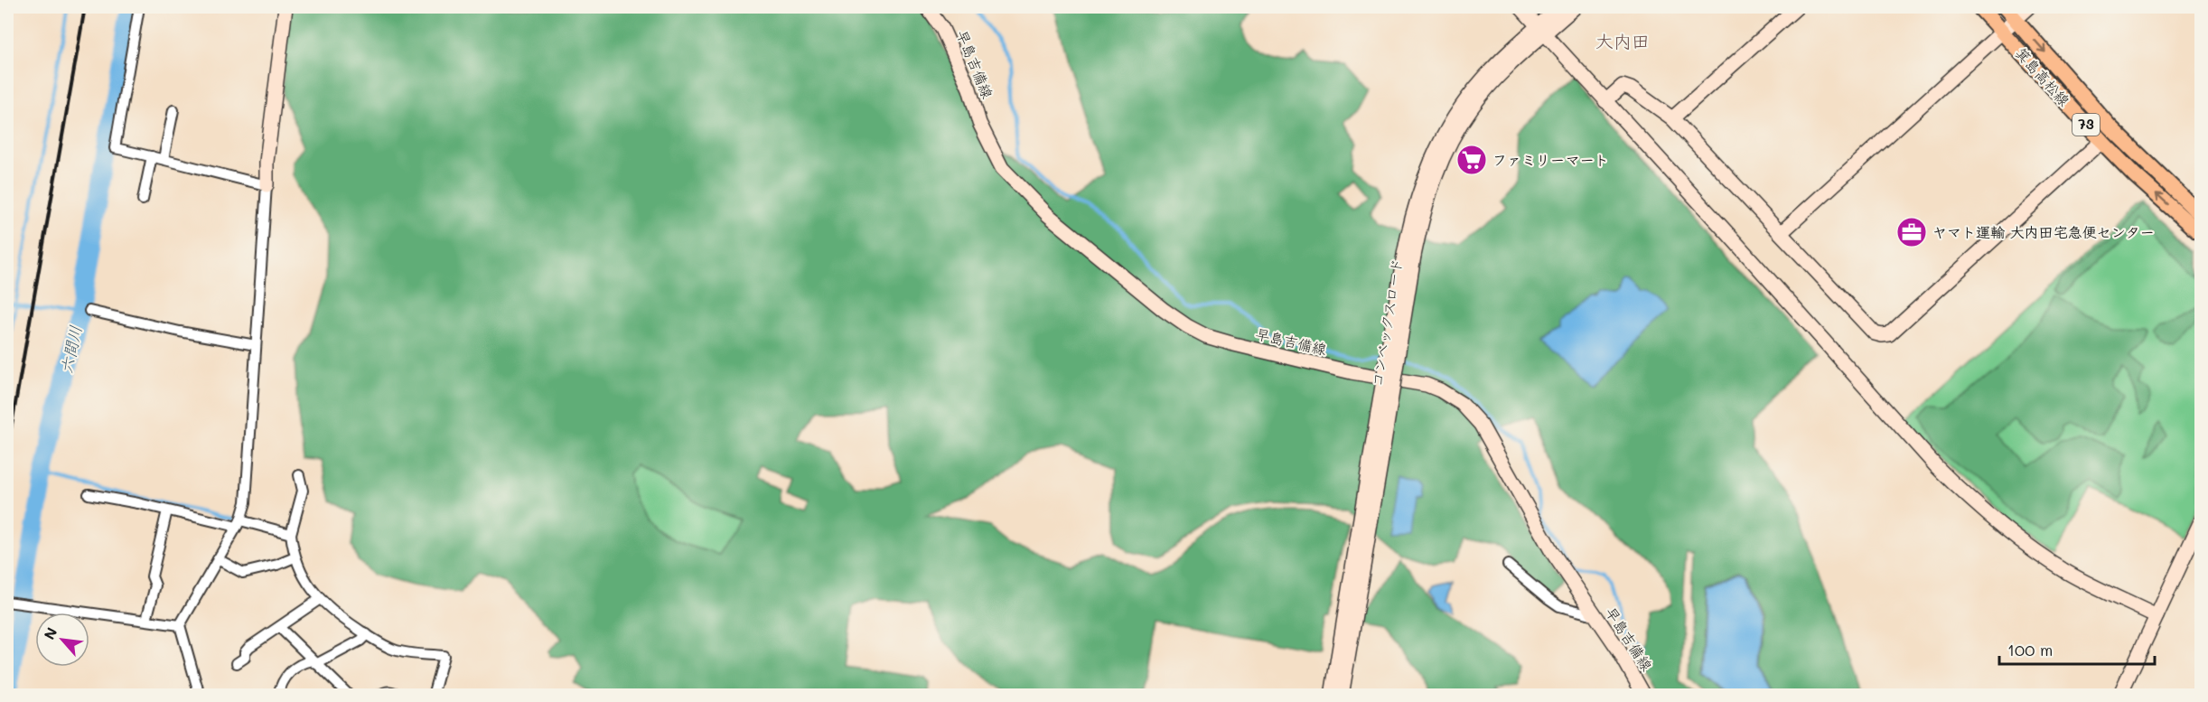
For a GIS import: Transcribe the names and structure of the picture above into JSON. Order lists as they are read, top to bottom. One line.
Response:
{"streets":{"main road":["箕島高松線","73"],"street":["早島吉備線","コンベックスロード"]},"districts":["大内田"],"water":["六間川"],"places":{"supermarket":["ファミリーマート"],"office":["ヤマト運輸 大内田宅急便センター"]},"scale_bar":"100 m","north":"top left"}
